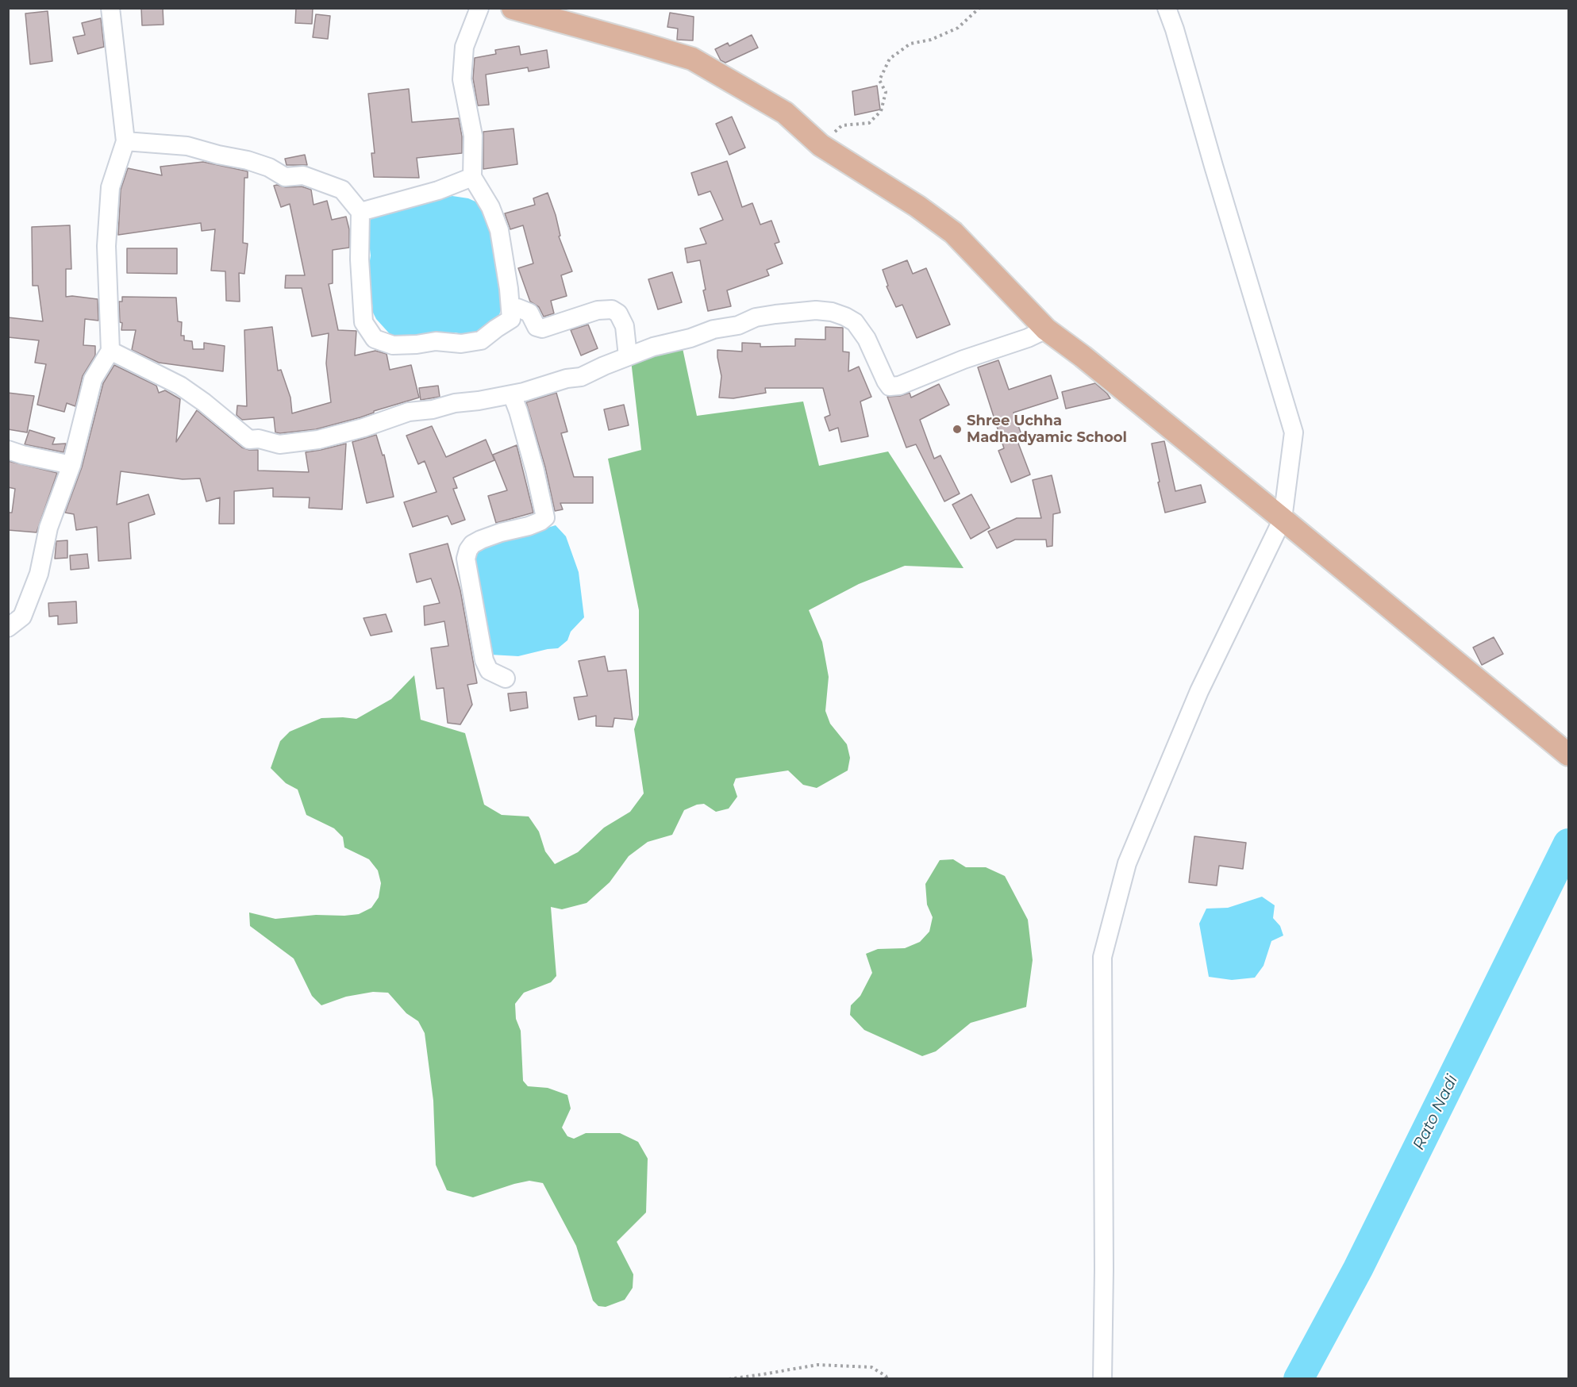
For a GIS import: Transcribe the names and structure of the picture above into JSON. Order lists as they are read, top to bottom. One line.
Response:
{"water":["Rato Nadi"],"places":["Shree Uchha Madhadyamic School"]}
